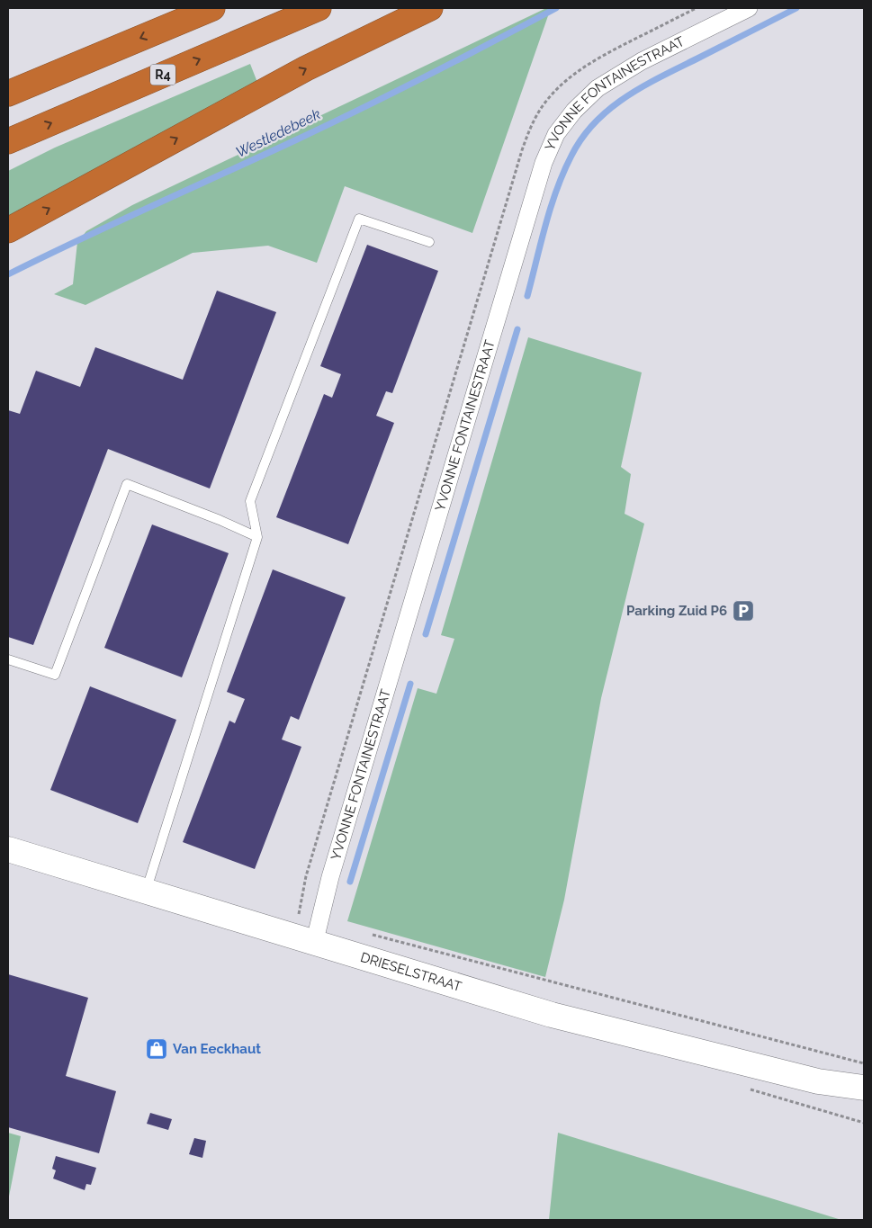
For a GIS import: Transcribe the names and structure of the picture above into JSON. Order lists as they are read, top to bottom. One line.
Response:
{"streets":{"highway":["R4"],"street":["YVONNE FONTAINESTRAAT","DRIESELSTRAAT"]},"crossings":[["YVONNE FONTAINESTRAAT","DRIESELSTRAAT"]],"water":["Westledebeek"],"places":{"parking":["Parking Zuid P6"],"shop":["Van Eeckhaut"]}}
